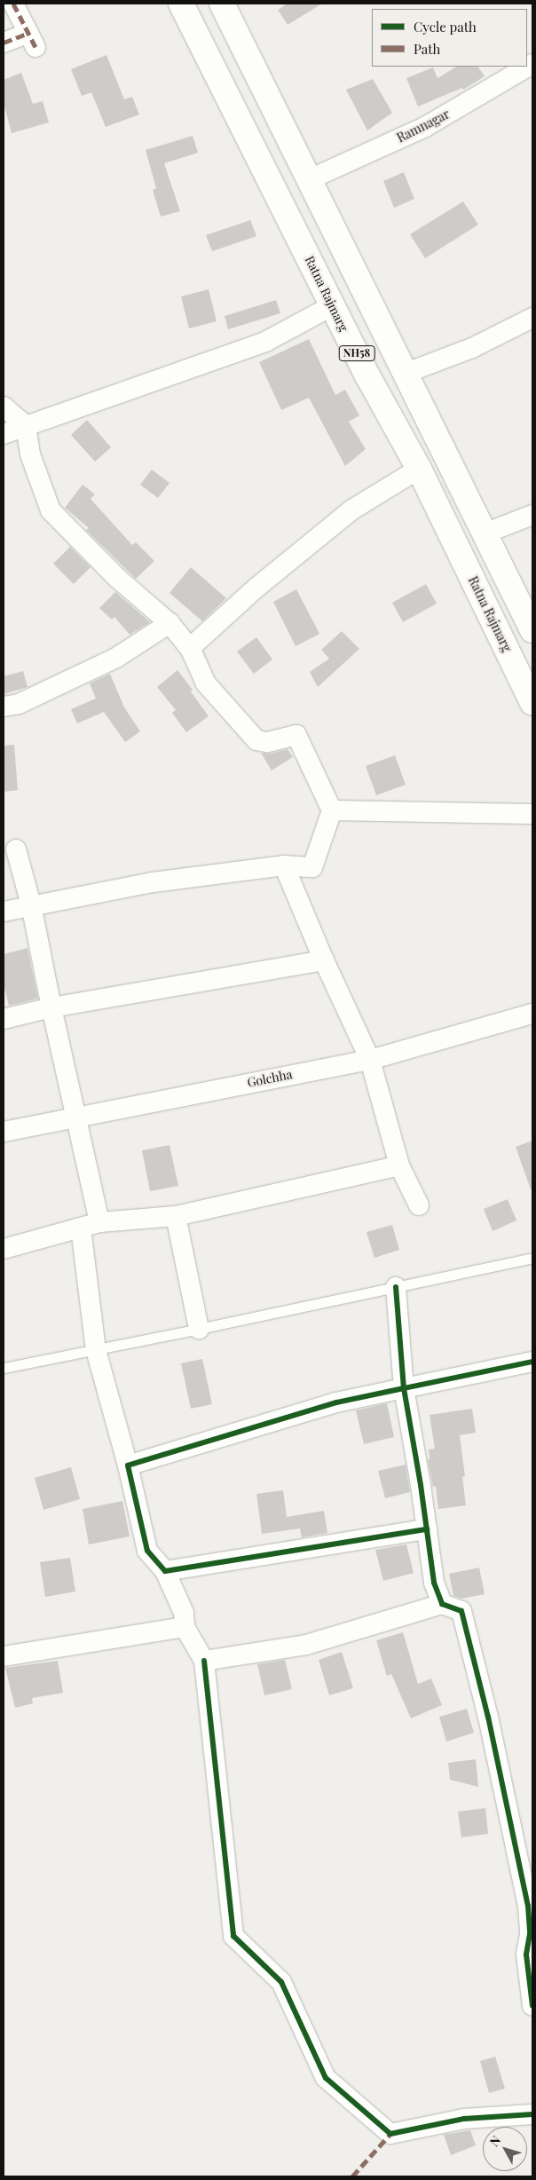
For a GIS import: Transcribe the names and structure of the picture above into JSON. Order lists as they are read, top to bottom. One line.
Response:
{"streets":{"highway":["Ratna Rajmarg","NH58"],"street":["Ramnagar","Golchha"]},"crossings":[["Ramnagar","NH58"]],"legend":["Cycle path","Path"],"north":"top left"}
